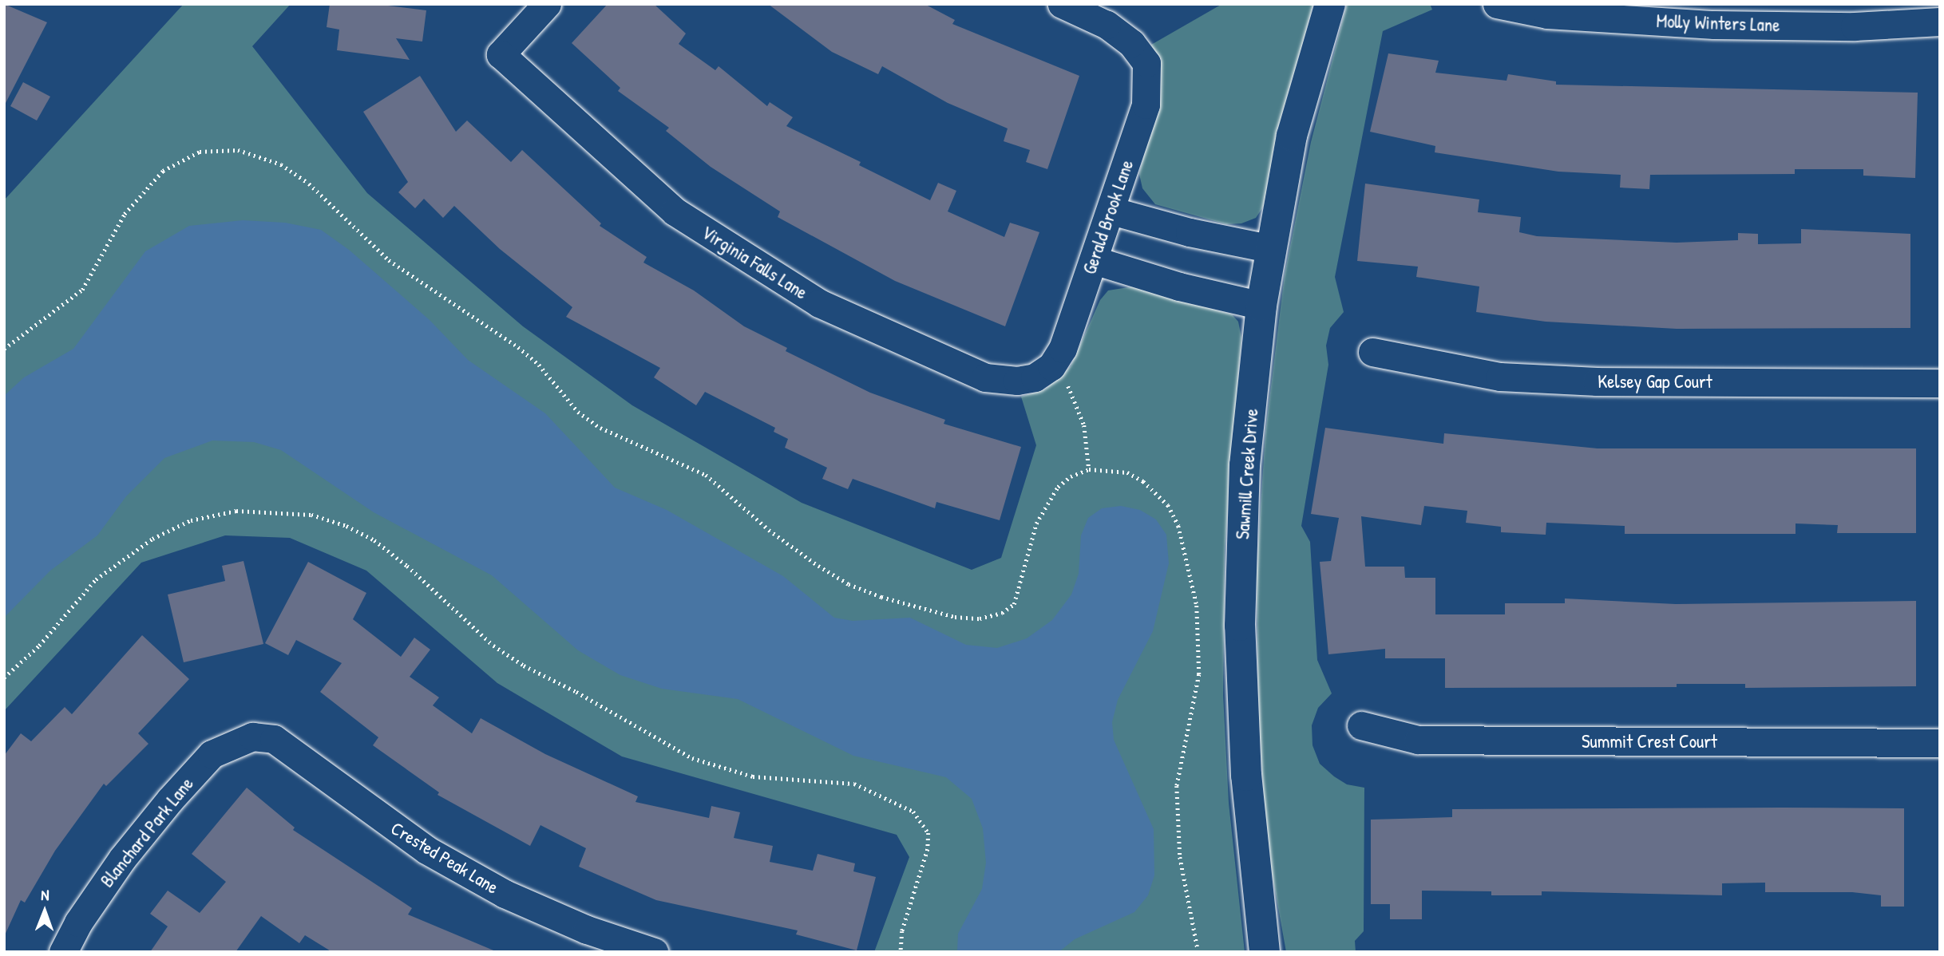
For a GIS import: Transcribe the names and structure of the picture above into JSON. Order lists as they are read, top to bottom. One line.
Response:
{"streets":{"street":["Molly Winters Lane","Gerald Brook Lane","Virginia Falls Lane","Kelsey Gap Court","Sawmill Creek Drive","Summit Crest Court","Blanchard Park Lane","Crested Peak Lane"]},"crossings":[["Gerald Brook Lane","Virginia Falls Lane"],["Blanchard Park Lane","Crested Peak Lane"]],"north":"top"}
